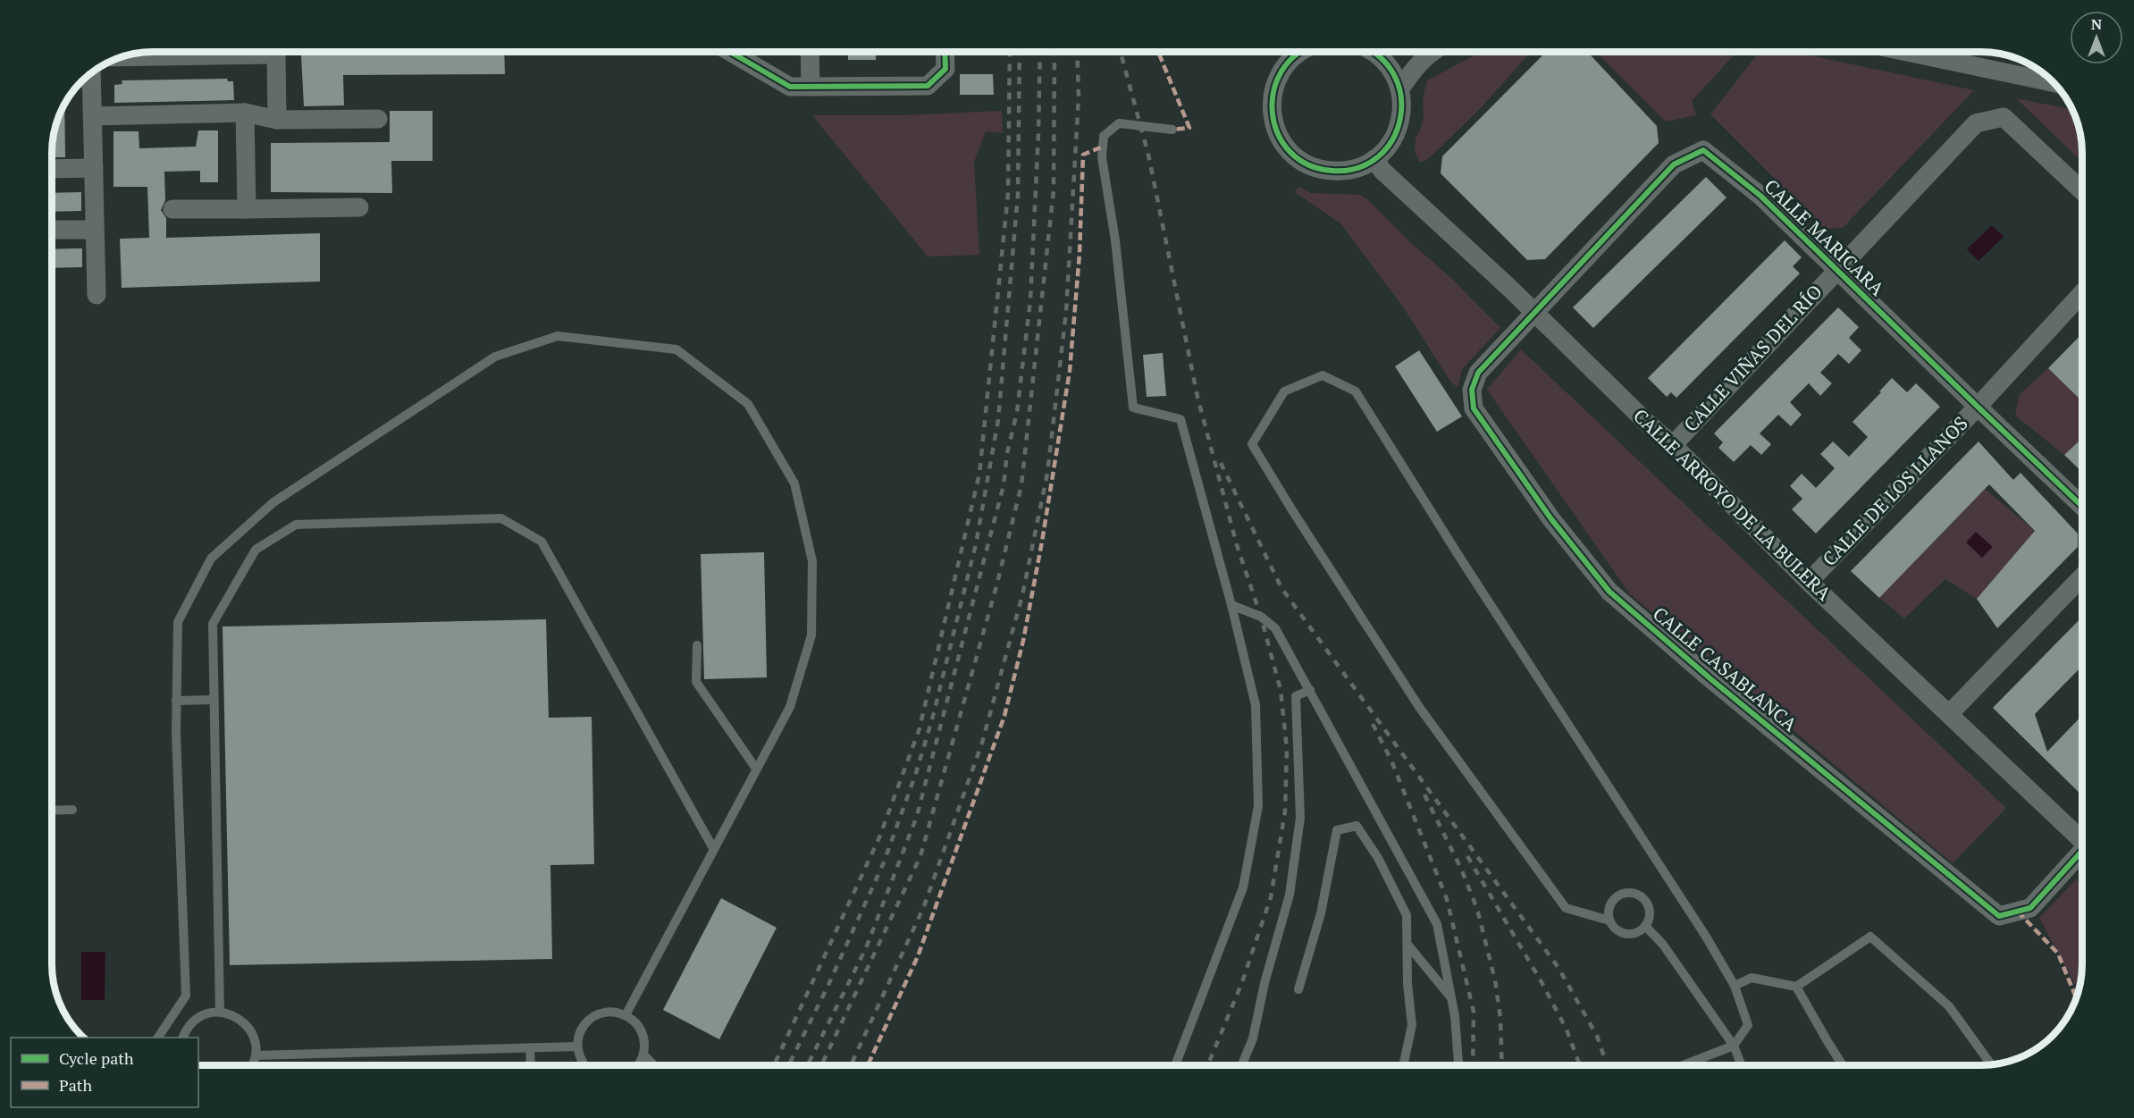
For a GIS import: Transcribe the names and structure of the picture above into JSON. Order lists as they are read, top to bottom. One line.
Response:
{"streets":{"street":["CALLE MARICARA","CALLE VIÑAS DEL RÍO","CALLE DE LOS LLANOS","CALLE ARROYO DE LA BULERA","CALLE CASABLANCA"]},"crossings":[["CALLE MARICARA","CALLE VIÑAS DEL RÍO"],["CALLE MARICARA","CALLE DE LOS LLANOS"],["CALLE MARICARA","CALLE ARROYO DE LA BULERA"],["CALLE MARICARA","CALLE CASABLANCA"],["CALLE VIÑAS DEL RÍO","CALLE ARROYO DE LA BULERA"],["CALLE DE LOS LLANOS","CALLE ARROYO DE LA BULERA"],["CALLE ARROYO DE LA BULERA","CALLE CASABLANCA"]],"legend":["Cycle path","Path"],"north":"top"}
